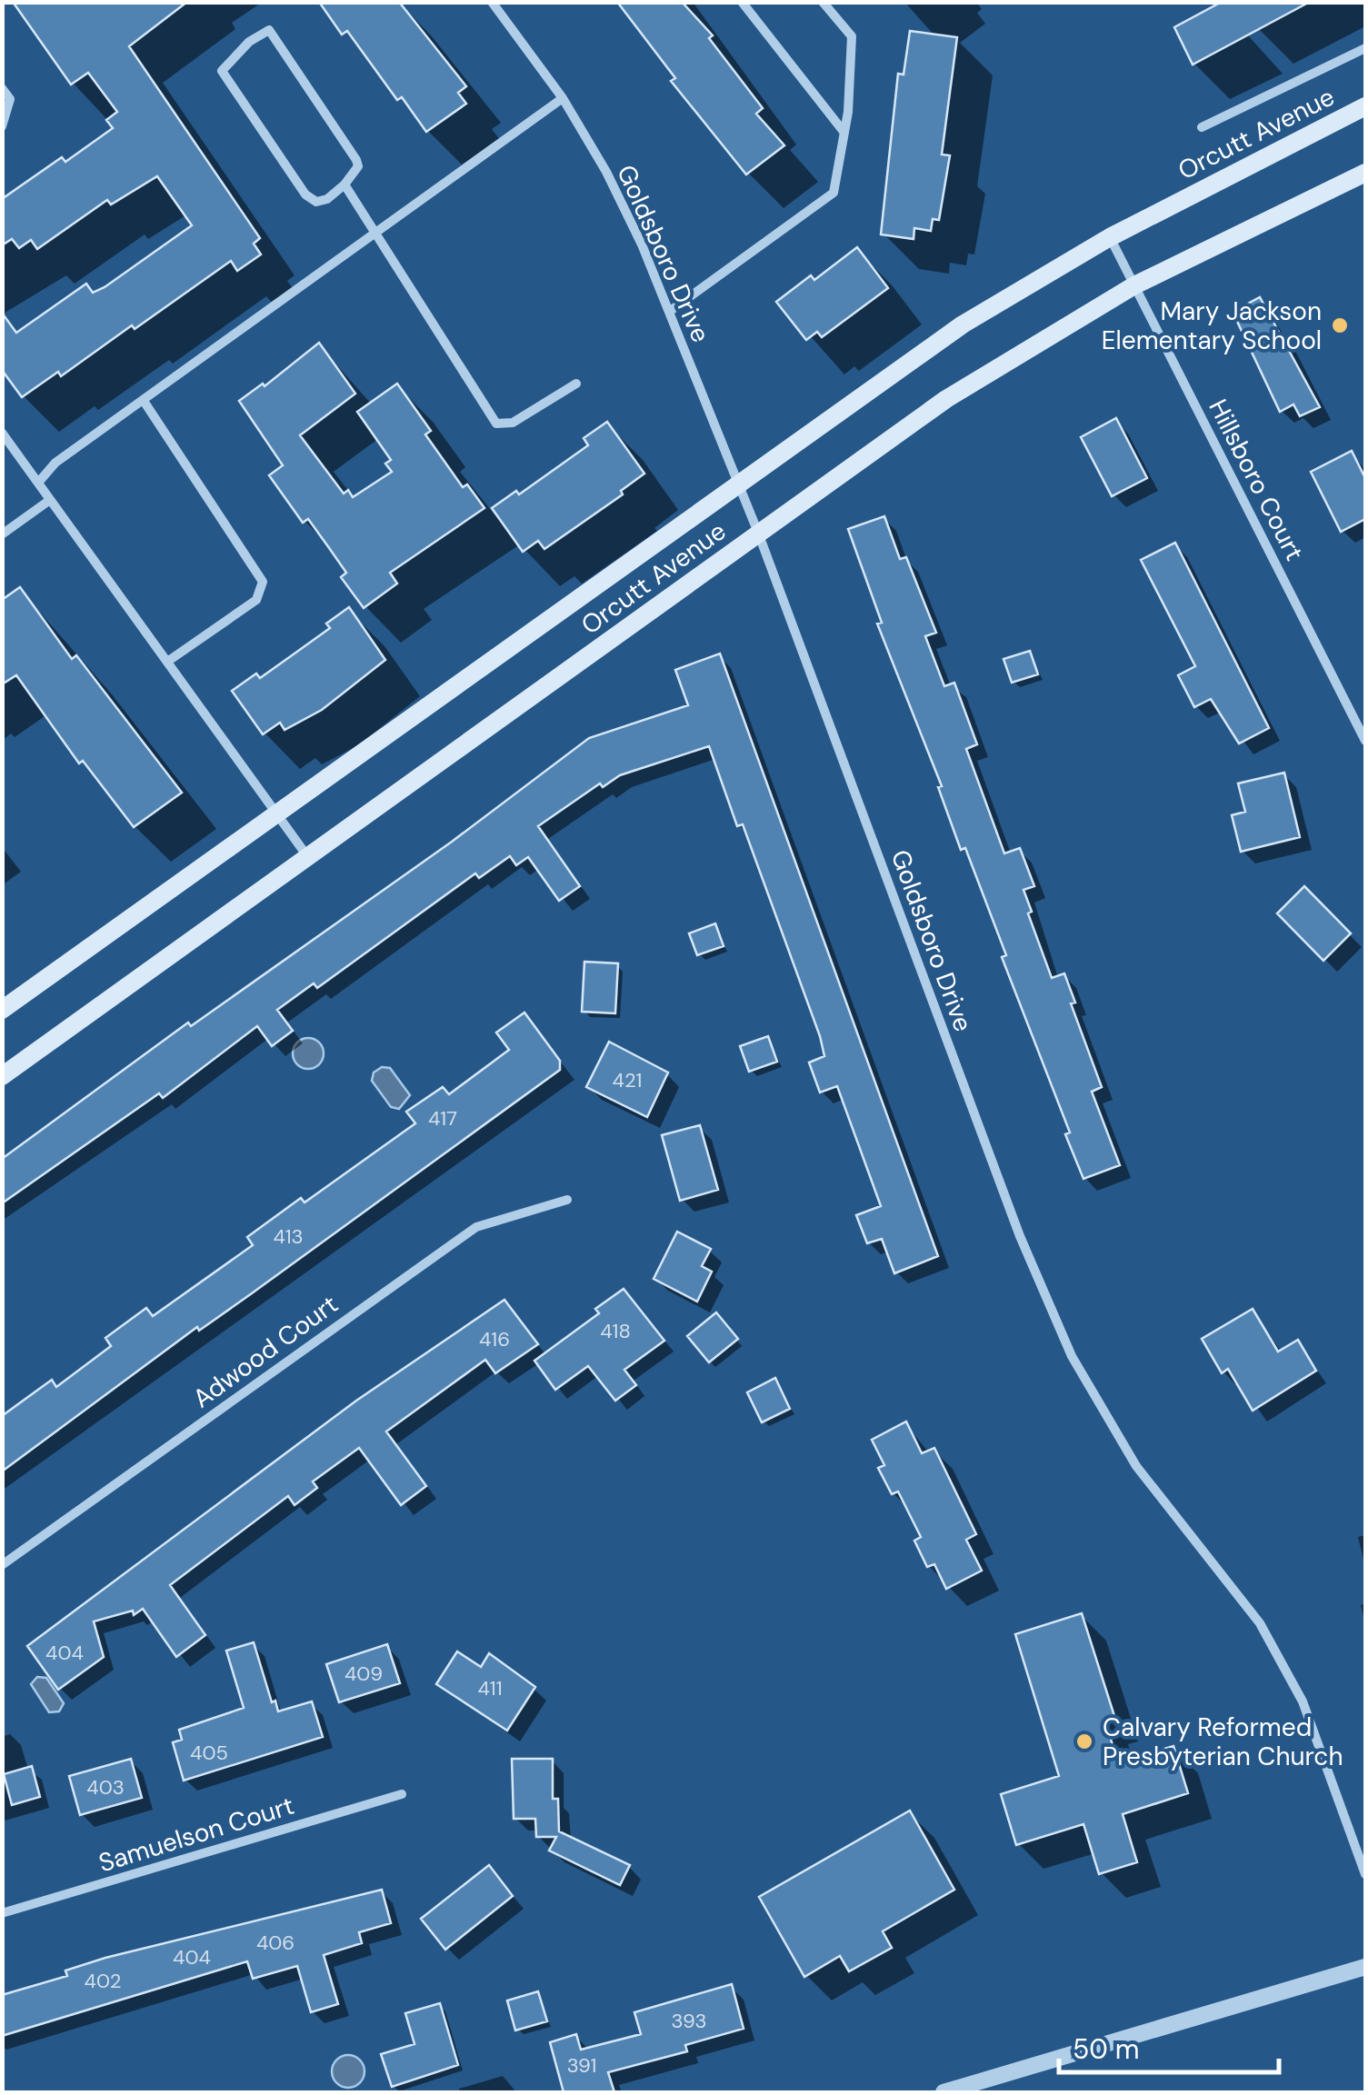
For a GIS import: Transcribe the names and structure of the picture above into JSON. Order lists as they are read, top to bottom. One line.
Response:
{"streets":{"main road":["Orcutt Avenue"],"street":["Goldsboro Drive","Hillsboro Court","Adwood Court","Samuelson Court"]},"crossings":[["Orcutt Avenue","Goldsboro Drive"],["Orcutt Avenue","Hillsboro Court"]],"places":["Mary Jackson Elementary School","Calvary Reformed Presbyterian Church"],"house_numbers":["421","417","413","418","416","404","409","411","405","403","406","404","402","393","391"],"scale_bar":"50 m"}
